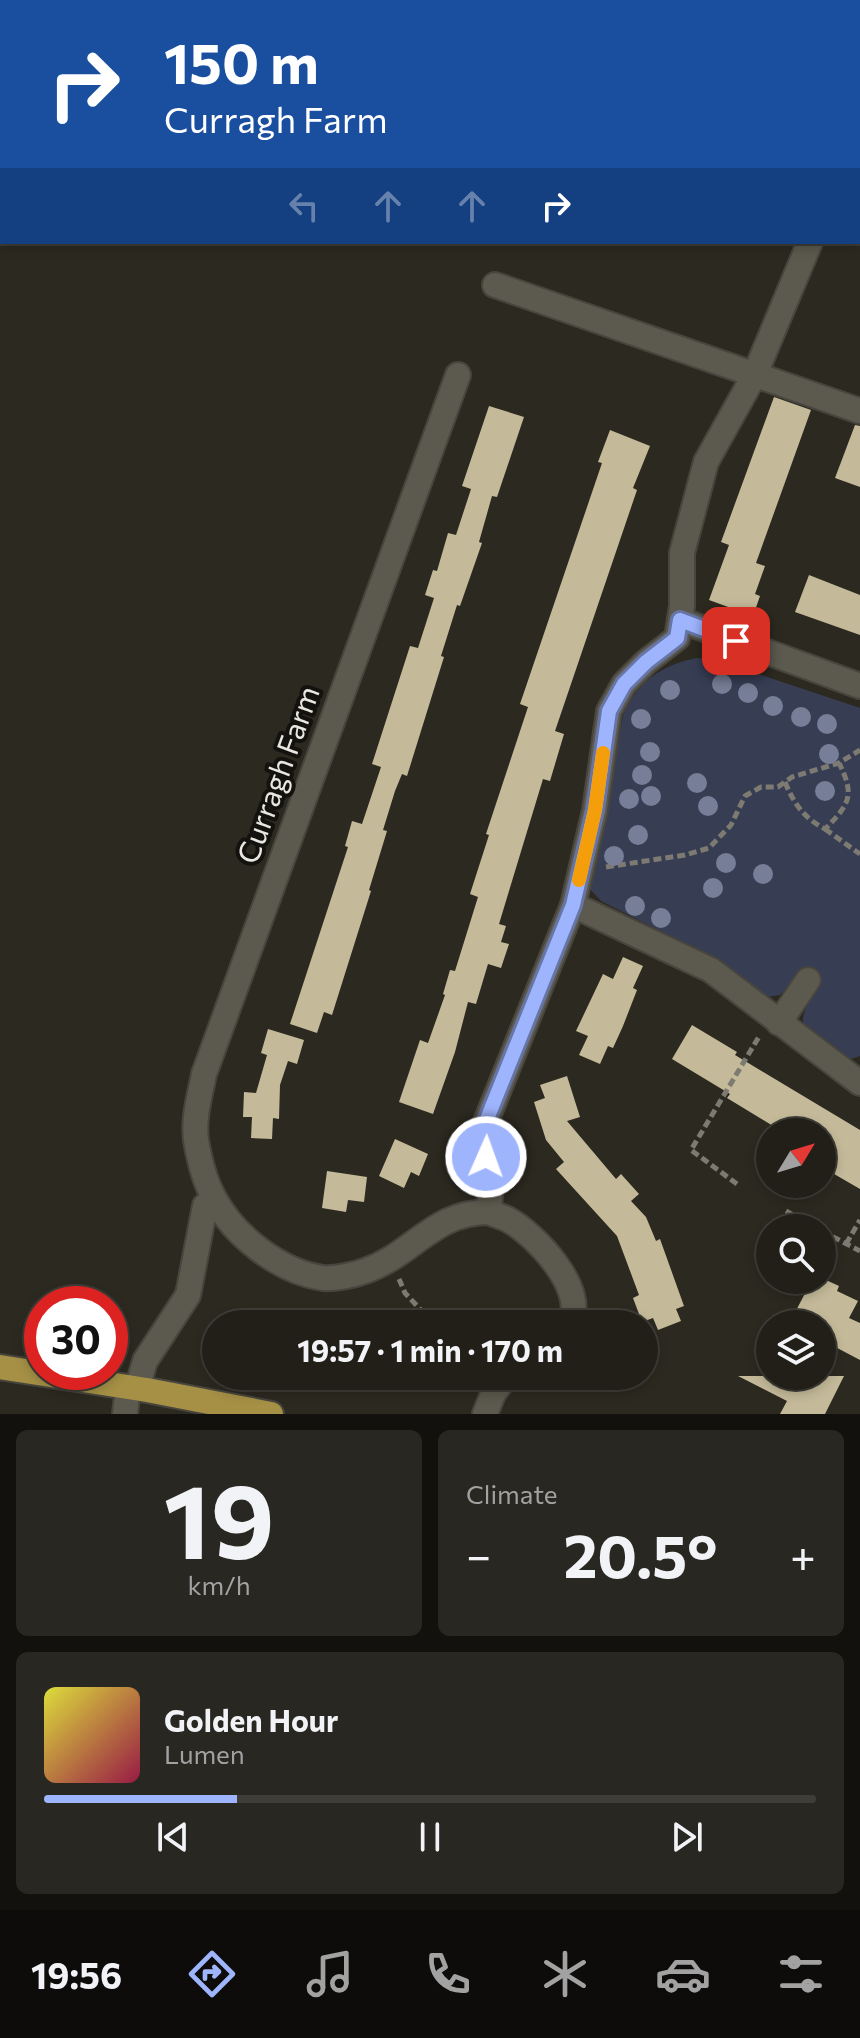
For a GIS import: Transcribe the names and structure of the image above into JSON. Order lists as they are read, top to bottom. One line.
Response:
{"streets":{"street":["Curragh Farm"]},"north":"top right","page":{"turn":["150 m","Curragh Farm"],"limit":"30","trip":"19:57 · 1 min · 170 m","tile":[["19","km/h"],"Climate"],"heat":["−","20.5°","+"],"song":["Golden Hour","Lumen"],"tabs":"19:56"}}
